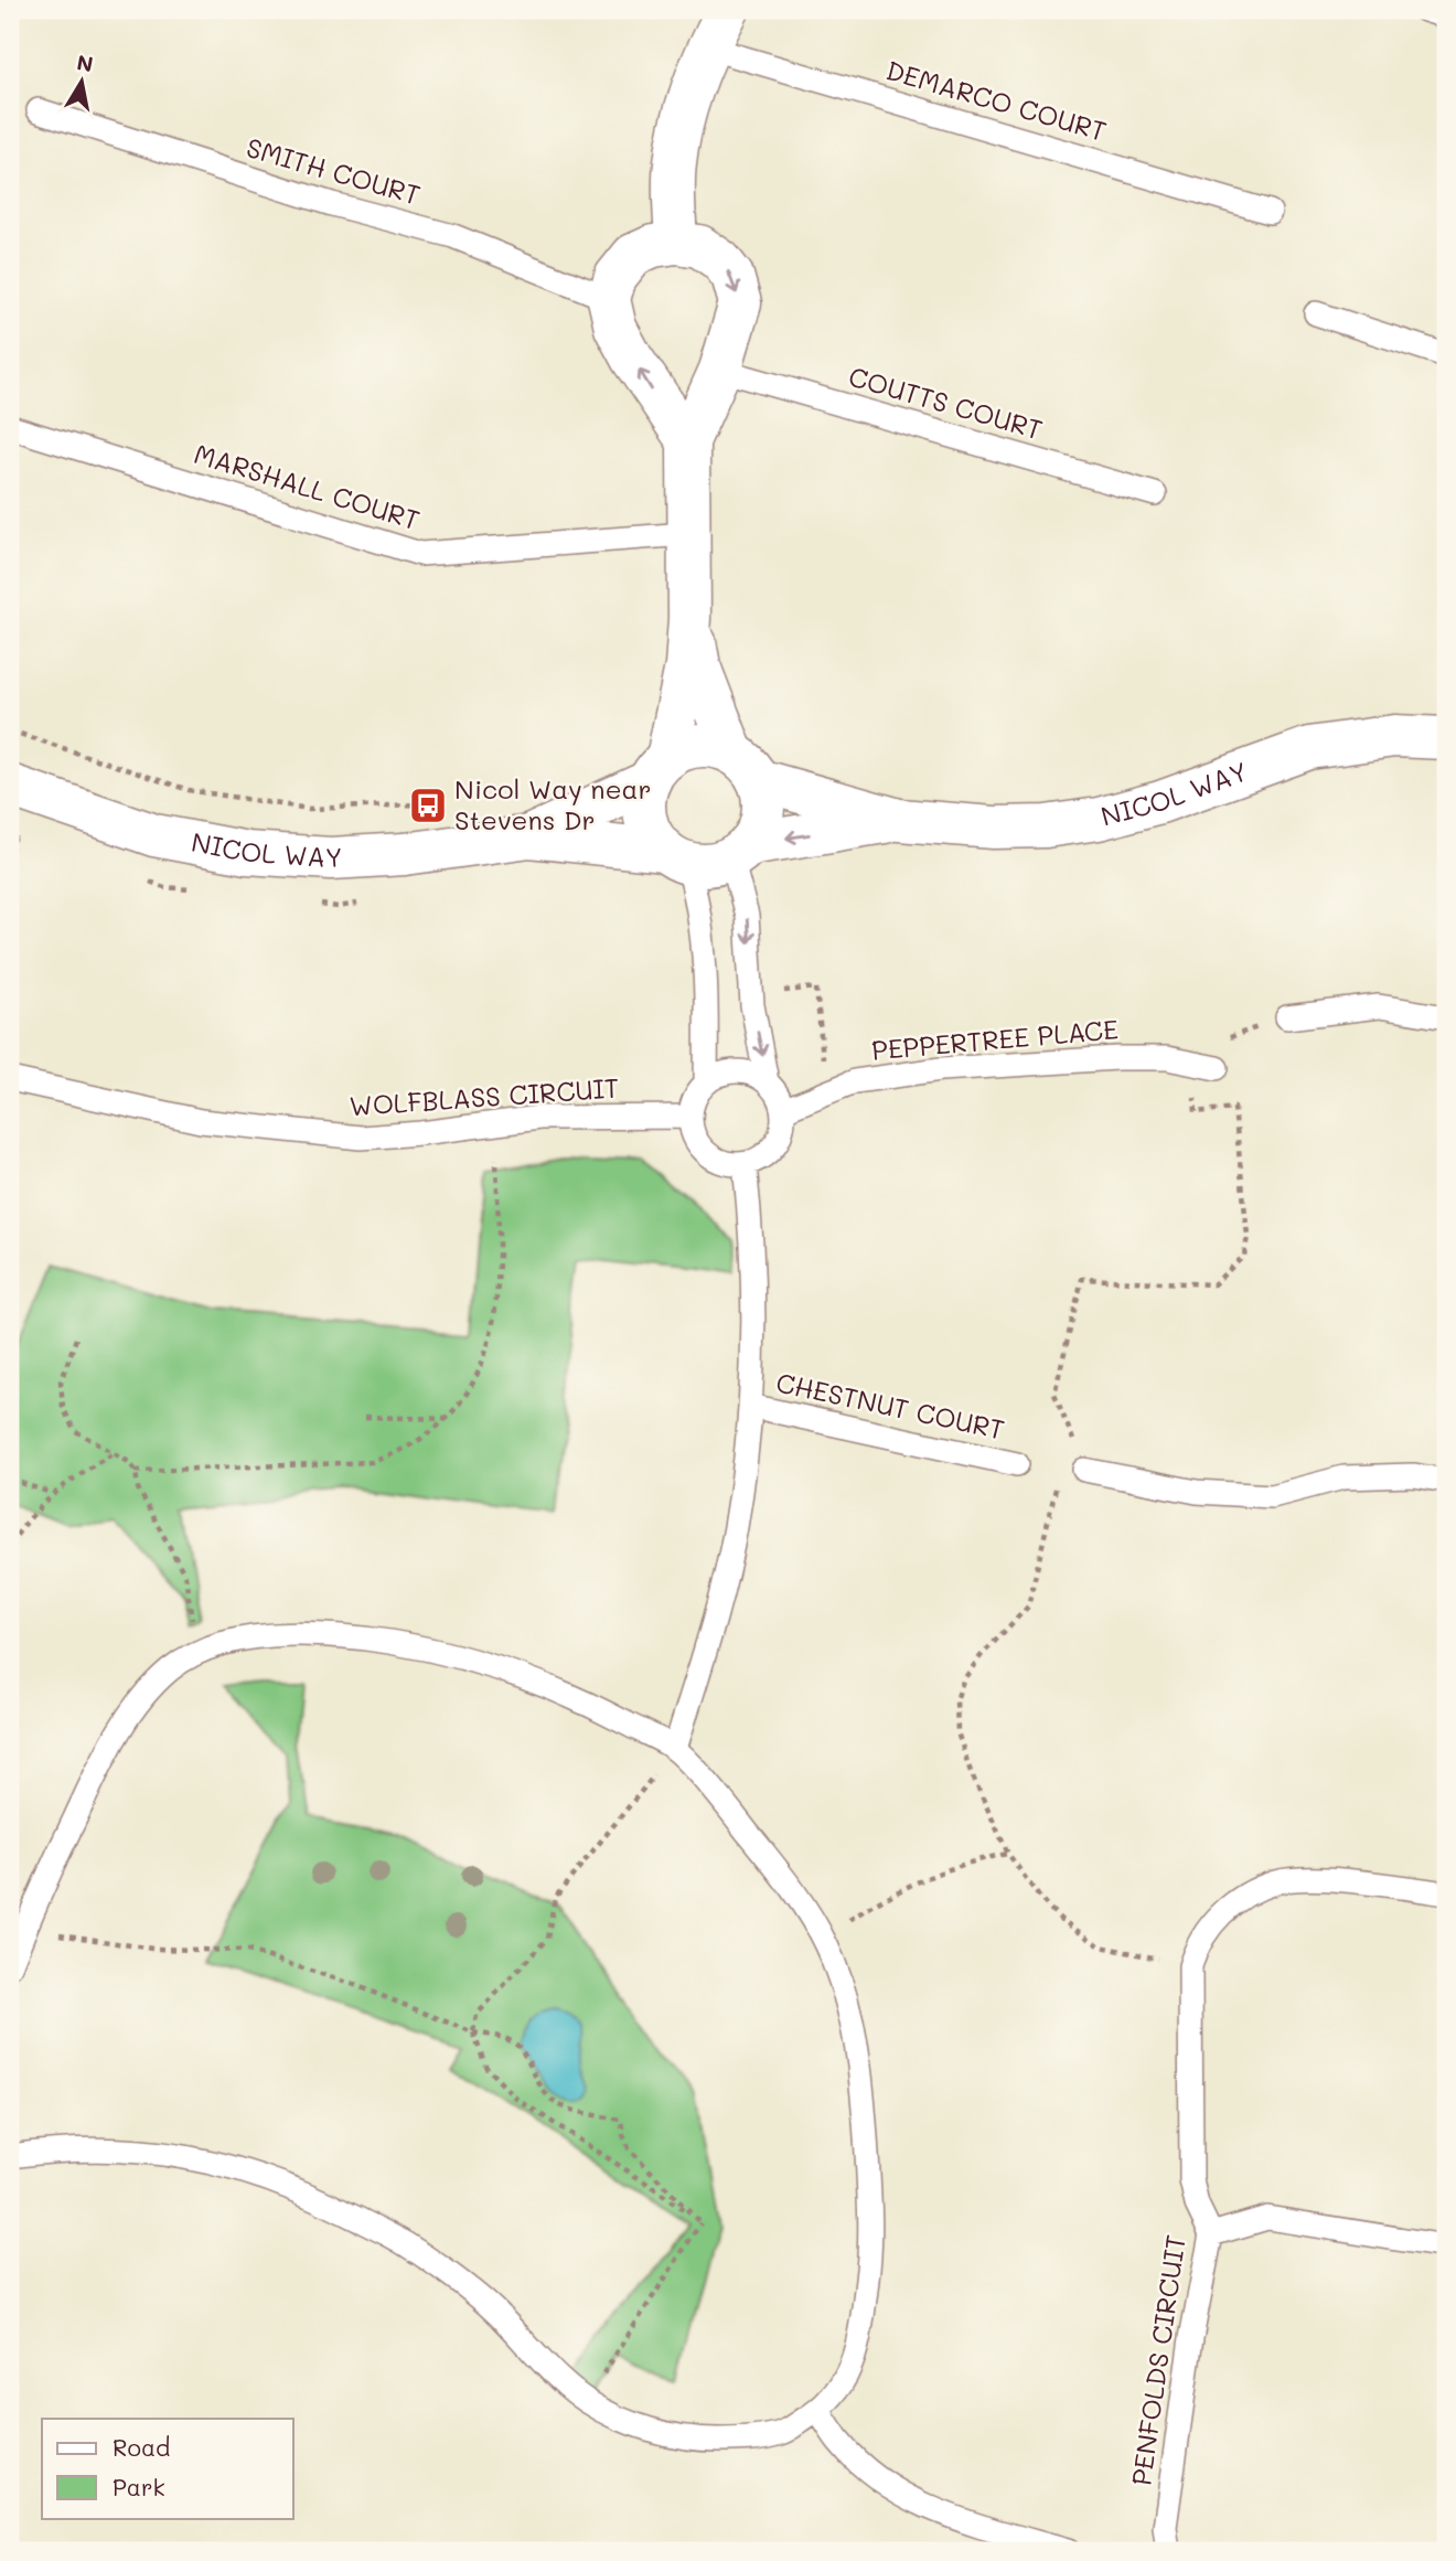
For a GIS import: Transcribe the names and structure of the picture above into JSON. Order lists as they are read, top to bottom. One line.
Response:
{"streets":{"street":["NICOL WAY"],"lane":["DEMARCO COURT","SMITH COURT","COUTTS COURT","MARSHALL COURT","PEPPERTREE PLACE","WOLFBLASS CIRCUIT","CHESTNUT COURT","PENFOLDS CIRCUIT"]},"crossings":[["PEPPERTREE PLACE","WOLFBLASS CIRCUIT"]],"places":{"bus stop":["Nicol Way near Stevens Dr"]},"legend":["Road","Park"],"north":"top"}
